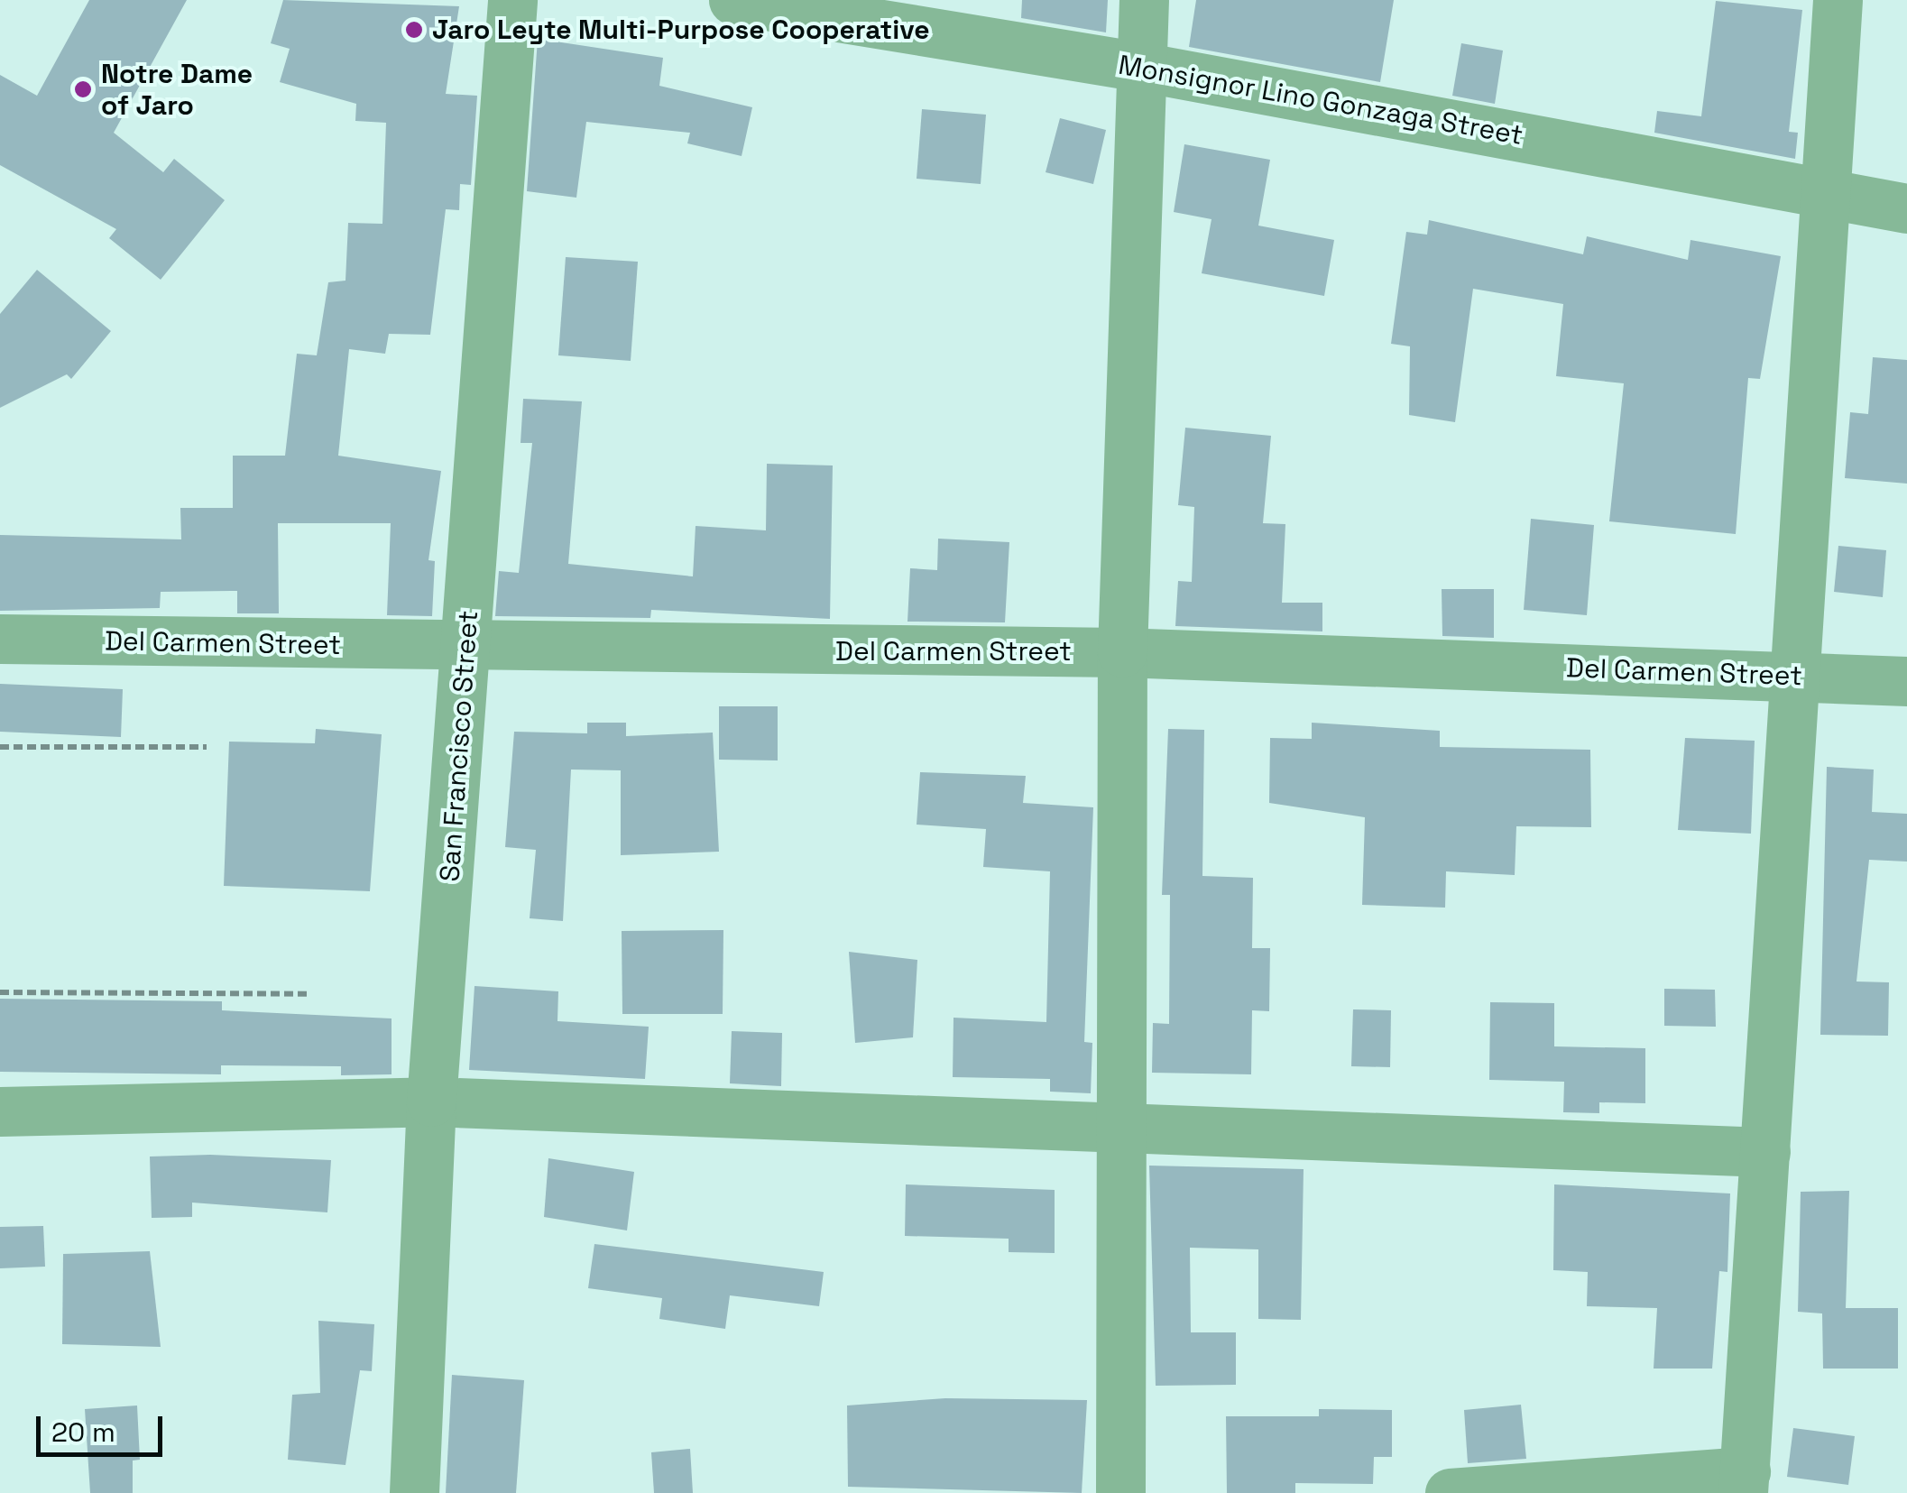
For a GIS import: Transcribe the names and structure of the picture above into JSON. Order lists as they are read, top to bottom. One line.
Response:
{"streets":{"street":["Monsignor Lino Gonzaga Street","Del Carmen Street","San Francisco Street"]},"crossings":[["Del Carmen Street","San Francisco Street"]],"places":["Jaro Leyte Multi-Purpose Cooperative","Notre Dame of Jaro"],"scale_bar":"20 m"}
